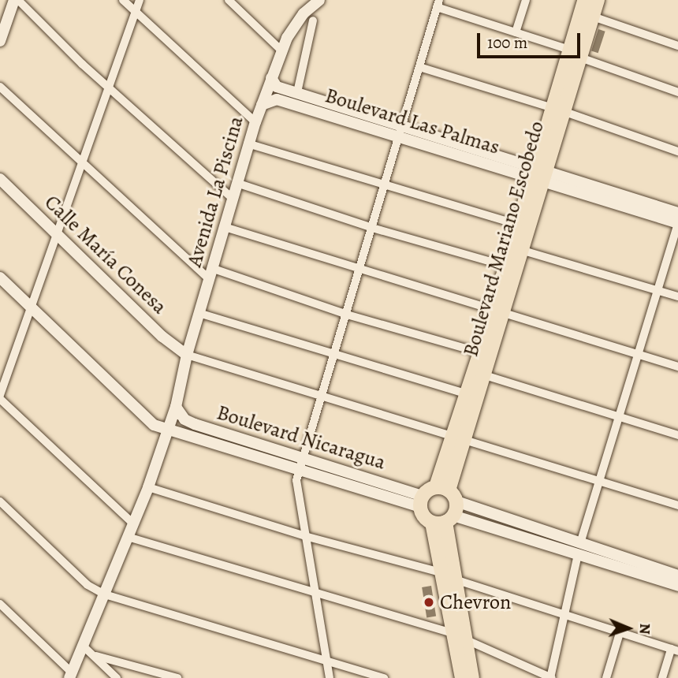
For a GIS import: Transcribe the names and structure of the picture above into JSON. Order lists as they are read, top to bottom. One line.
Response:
{"streets":{"main road":["Boulevard Mariano Escobedo"],"street":["Boulevard Las Palmas","Avenida La Piscina","Calle María Conesa","Boulevard Nicaragua"]},"crossings":[["Boulevard Las Palmas","Avenida La Piscina"],["Boulevard Las Palmas","Boulevard Mariano Escobedo"],["Avenida La Piscina","Calle María Conesa"],["Avenida La Piscina","Boulevard Nicaragua"]],"places":["Chevron"],"scale_bar":"100 m","north":"right"}
